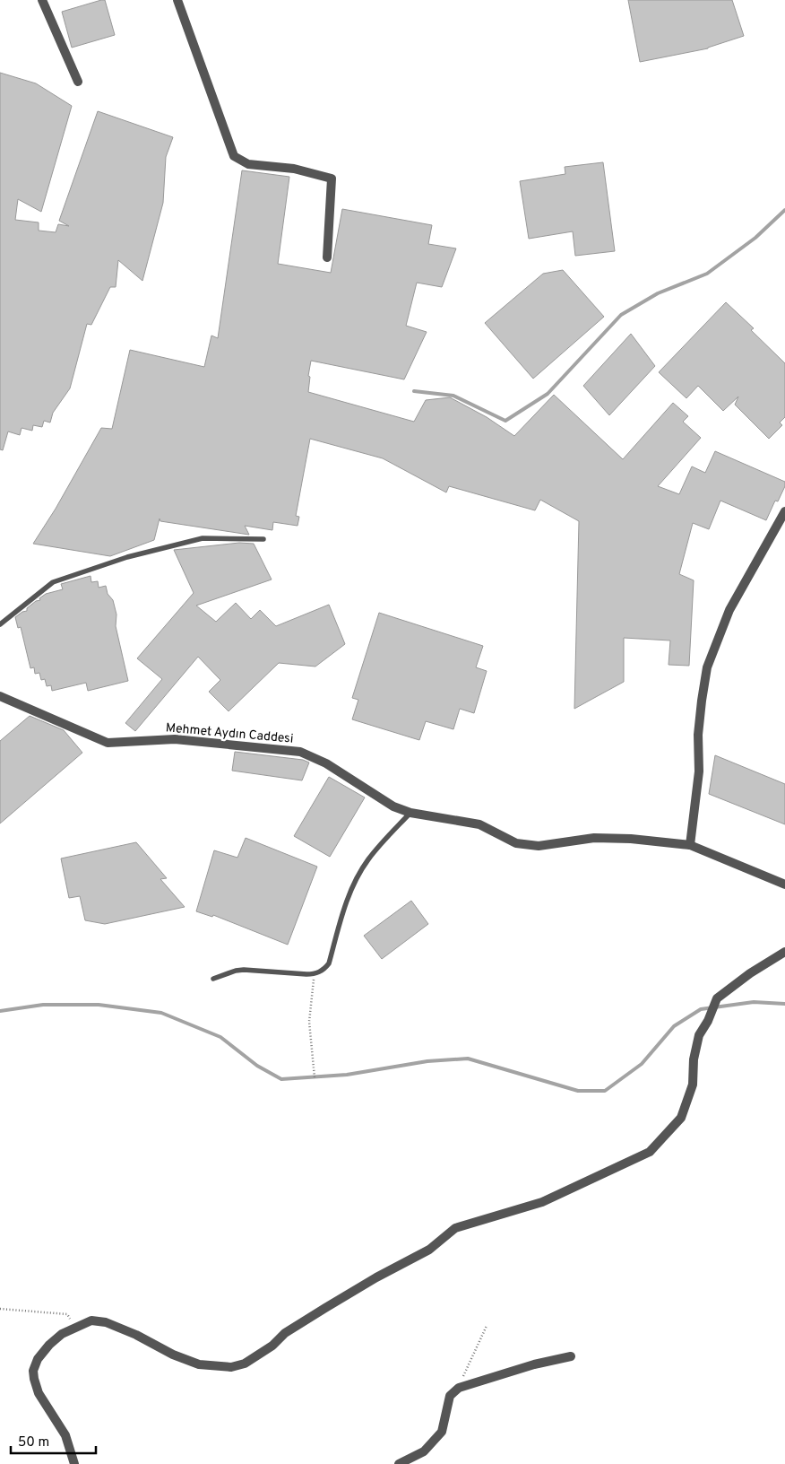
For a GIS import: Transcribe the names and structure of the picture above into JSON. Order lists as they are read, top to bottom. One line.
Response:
{"streets":{"street":["Mehmet Aydın Caddesi"]},"scale_bar":"50 m"}
